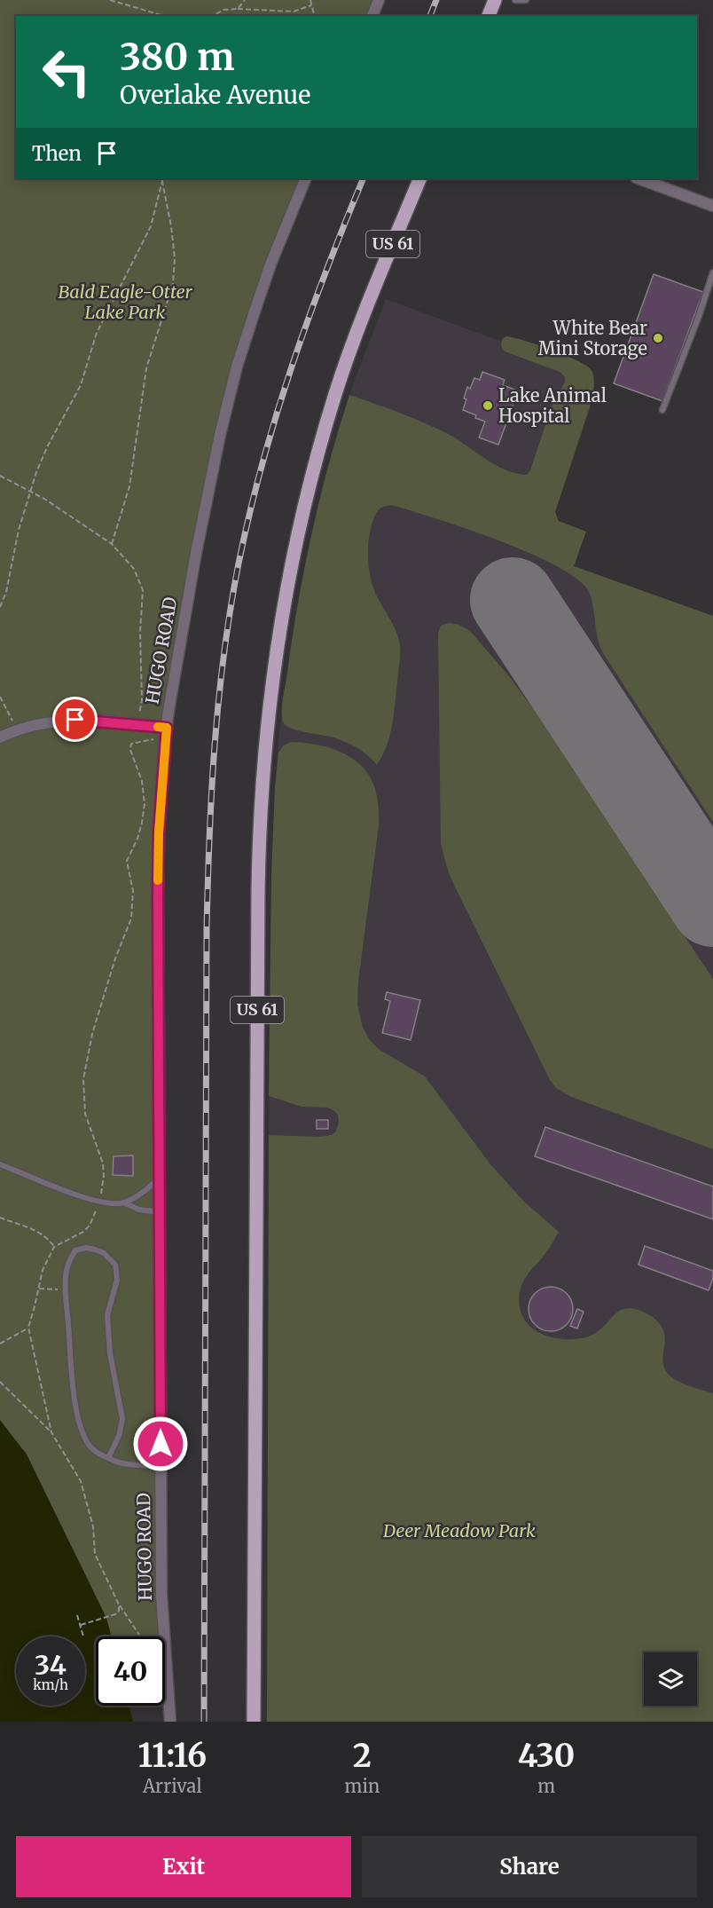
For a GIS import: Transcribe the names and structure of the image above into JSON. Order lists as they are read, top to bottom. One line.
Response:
{"streets":{"main road":["US 61"],"street":["HUGO ROAD"]},"parks":["Bald Eagle-Otter Lake Park","Deer Meadow Park"],"places":["White Bear Mini Storage","Lake Animal Hospital"],"page":{"turn":["380 m","Overlake Avenue"],"then":"Then","speed":"34 km/h","limit":"40","eta":["11:16","Arrival","2","min","430","m"],"buttons":["Exit","Share"]}}
